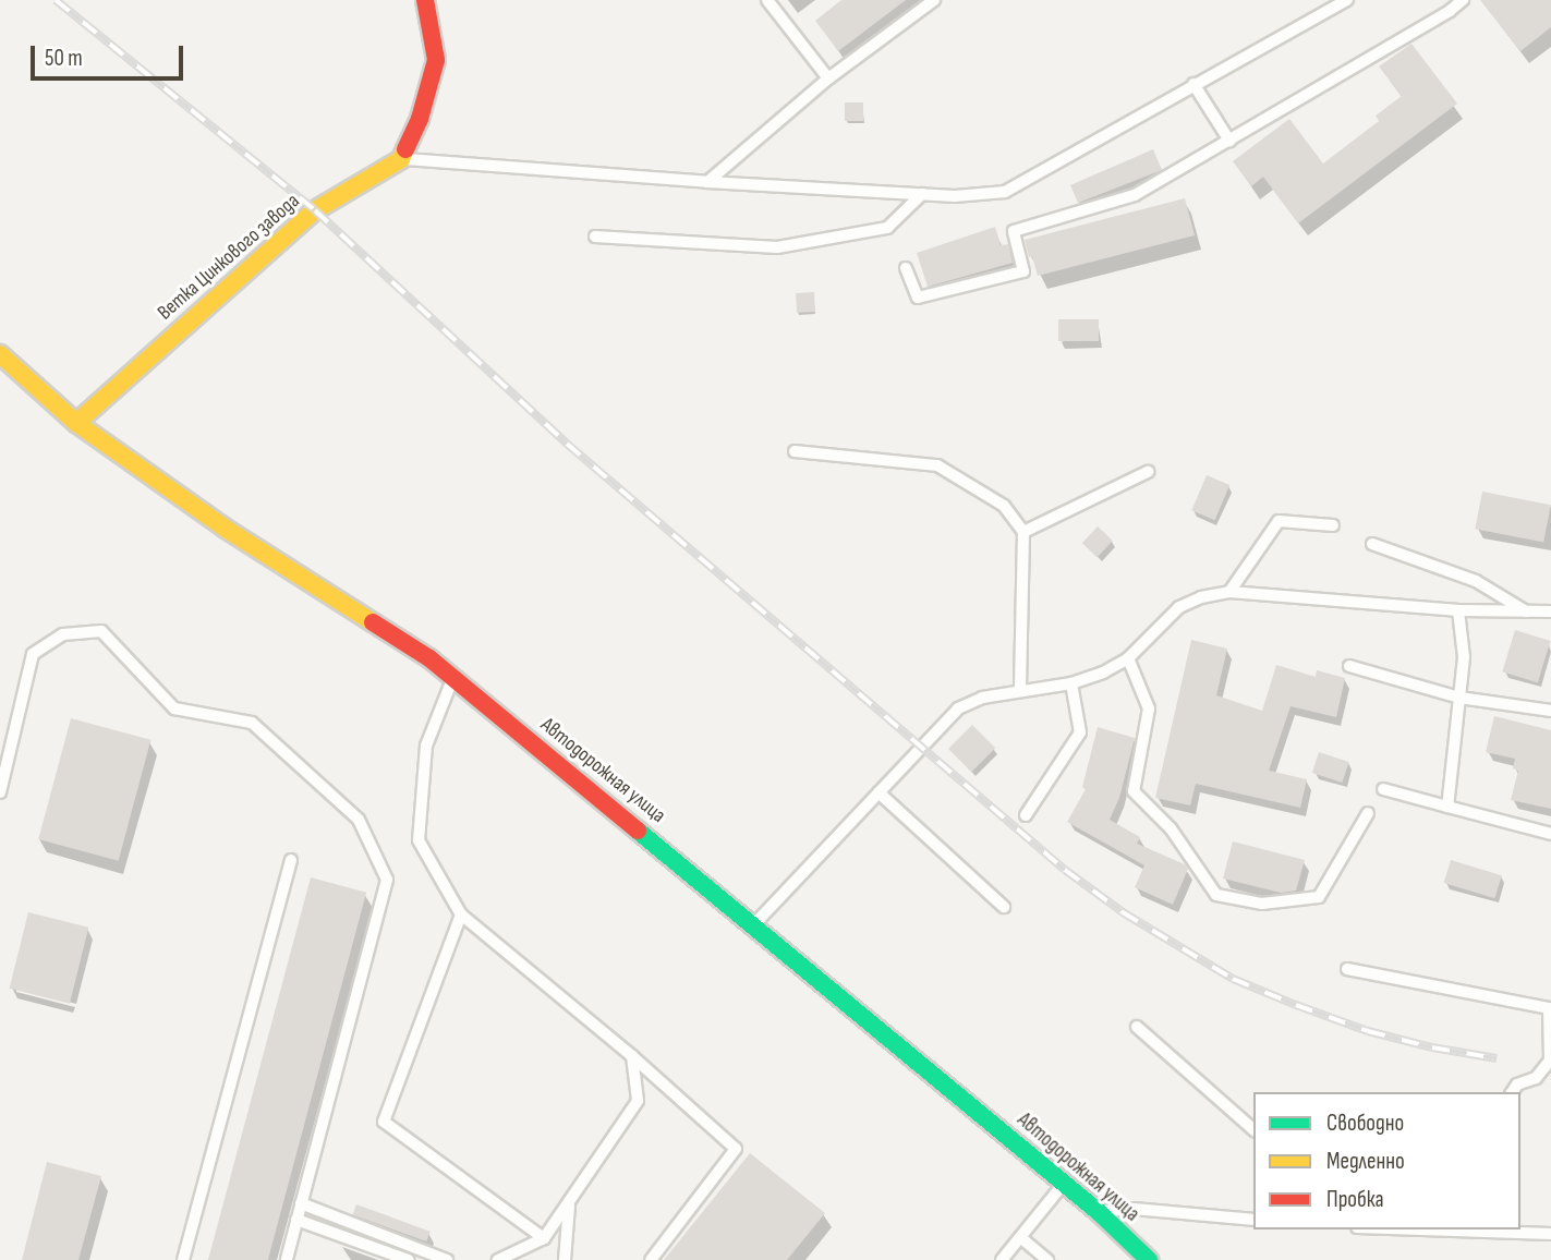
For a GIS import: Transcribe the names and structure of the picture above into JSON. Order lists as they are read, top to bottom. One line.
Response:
{"streets":{"street":["Ветка Цинкового завода","Автодорожная улица"]},"crossings":[["Ветка Цинкового завода","Автодорожная улица"]],"legend":["Свободно","Медленно","Пробка"],"scale_bar":"50 m"}
